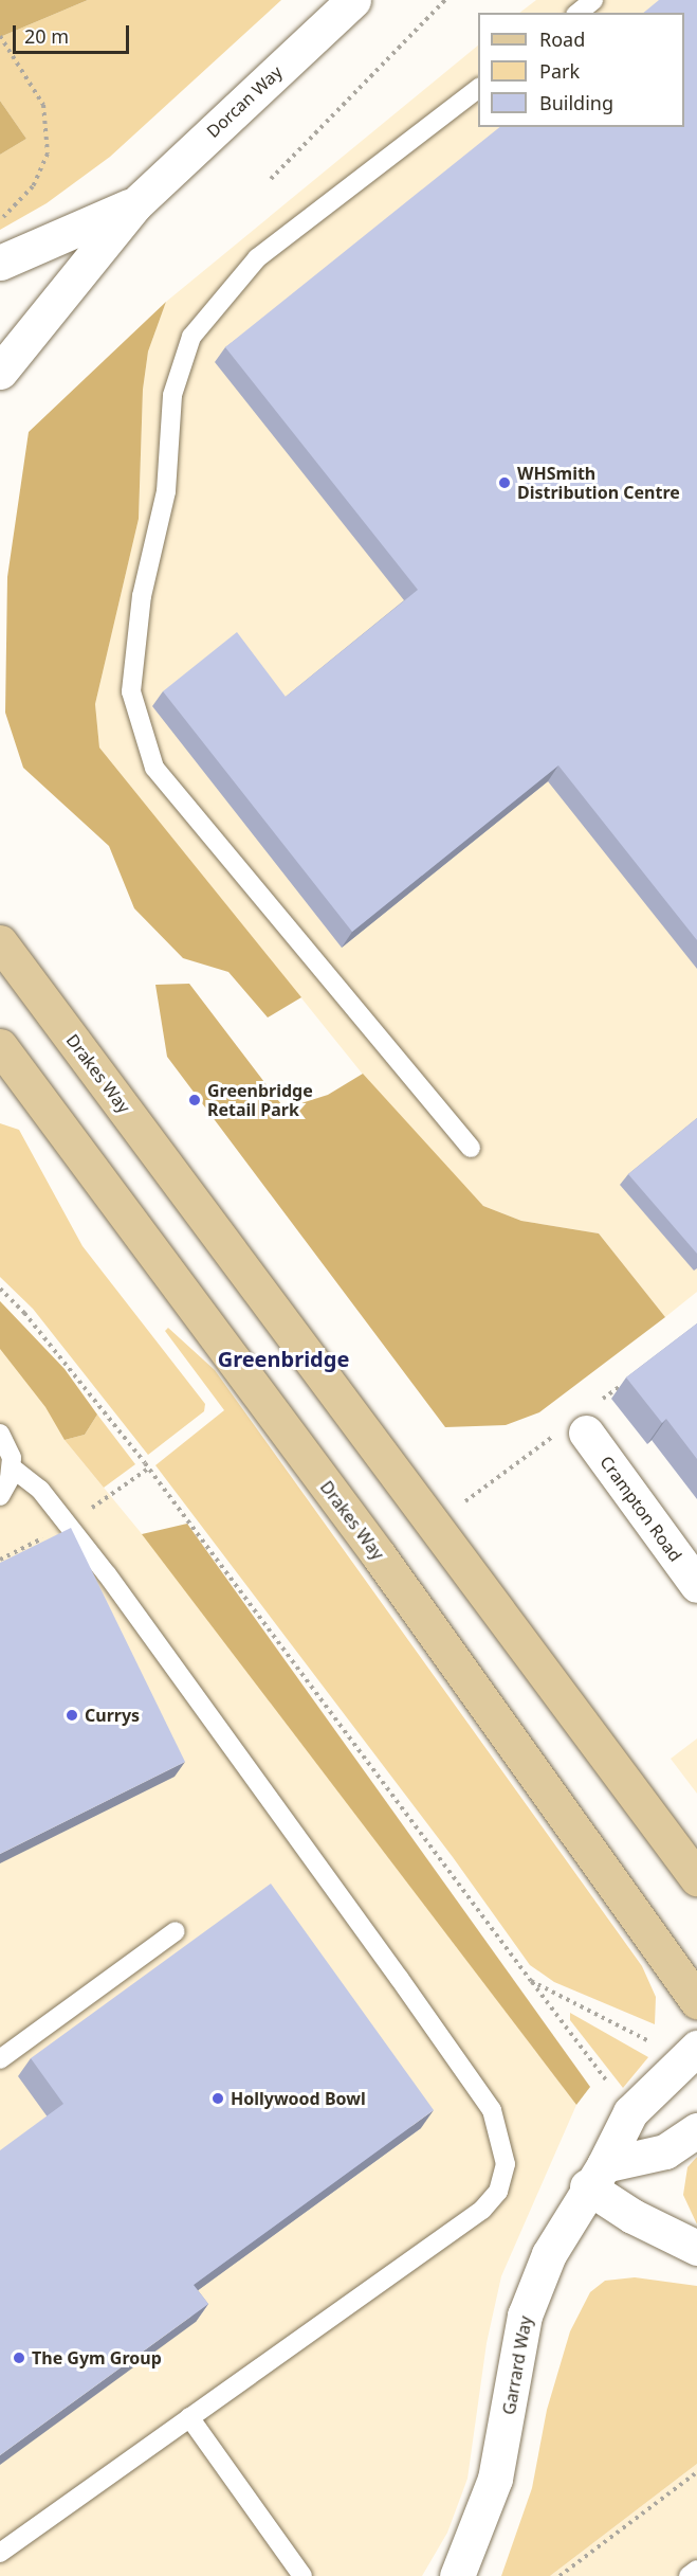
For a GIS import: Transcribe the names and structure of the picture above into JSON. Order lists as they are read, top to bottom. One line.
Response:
{"streets":{"main road":["Drakes Way"],"street":["Dorcan Way","Crampton Road","Garrard Way"]},"districts":["Greenbridge"],"places":["WHSmith Distribution Centre","Greenbridge Retail Park","Currys","Hollywood Bowl","The Gym Group"],"legend":["Road","Park","Building"],"scale_bar":"20 m"}
